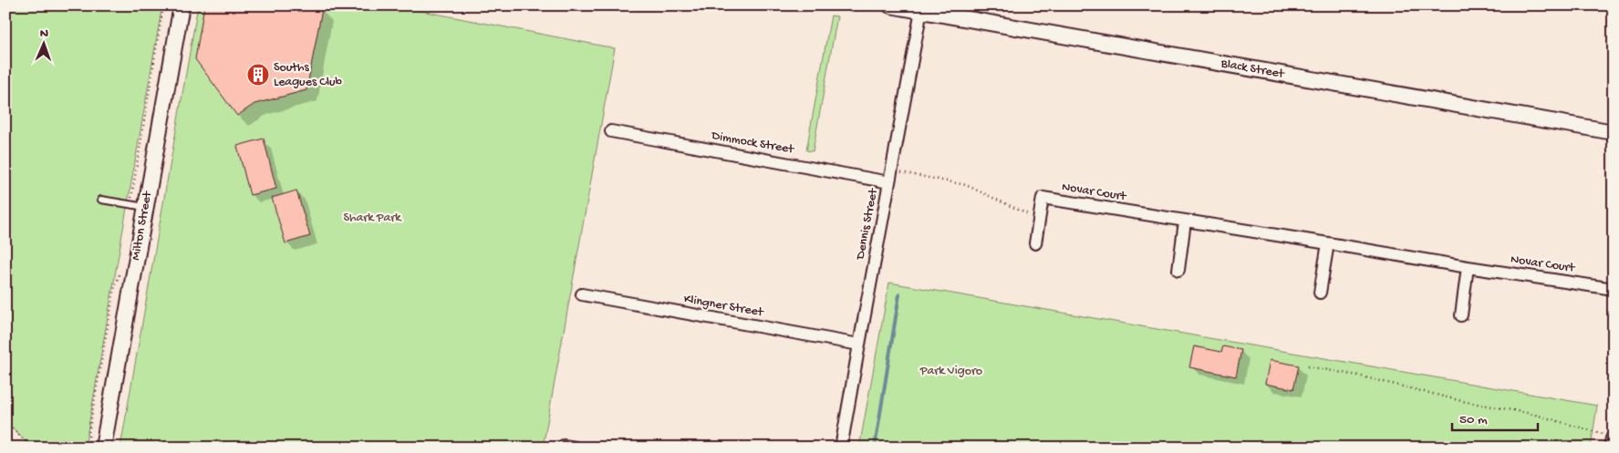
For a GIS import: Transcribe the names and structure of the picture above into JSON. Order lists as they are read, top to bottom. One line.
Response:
{"streets":{"street":["Black Street","Dimmock Street","Novar Court","Dennis Street","Milton Street","Klingner Street"]},"crossings":[["Black Street","Dennis Street"],["Dimmock Street","Dennis Street"],["Dennis Street","Klingner Street"]],"parks":["Shark Park","Park Vigoro"],"places":{"building":["Souths Leagues Club"]},"scale_bar":"50 m","north":"top"}
